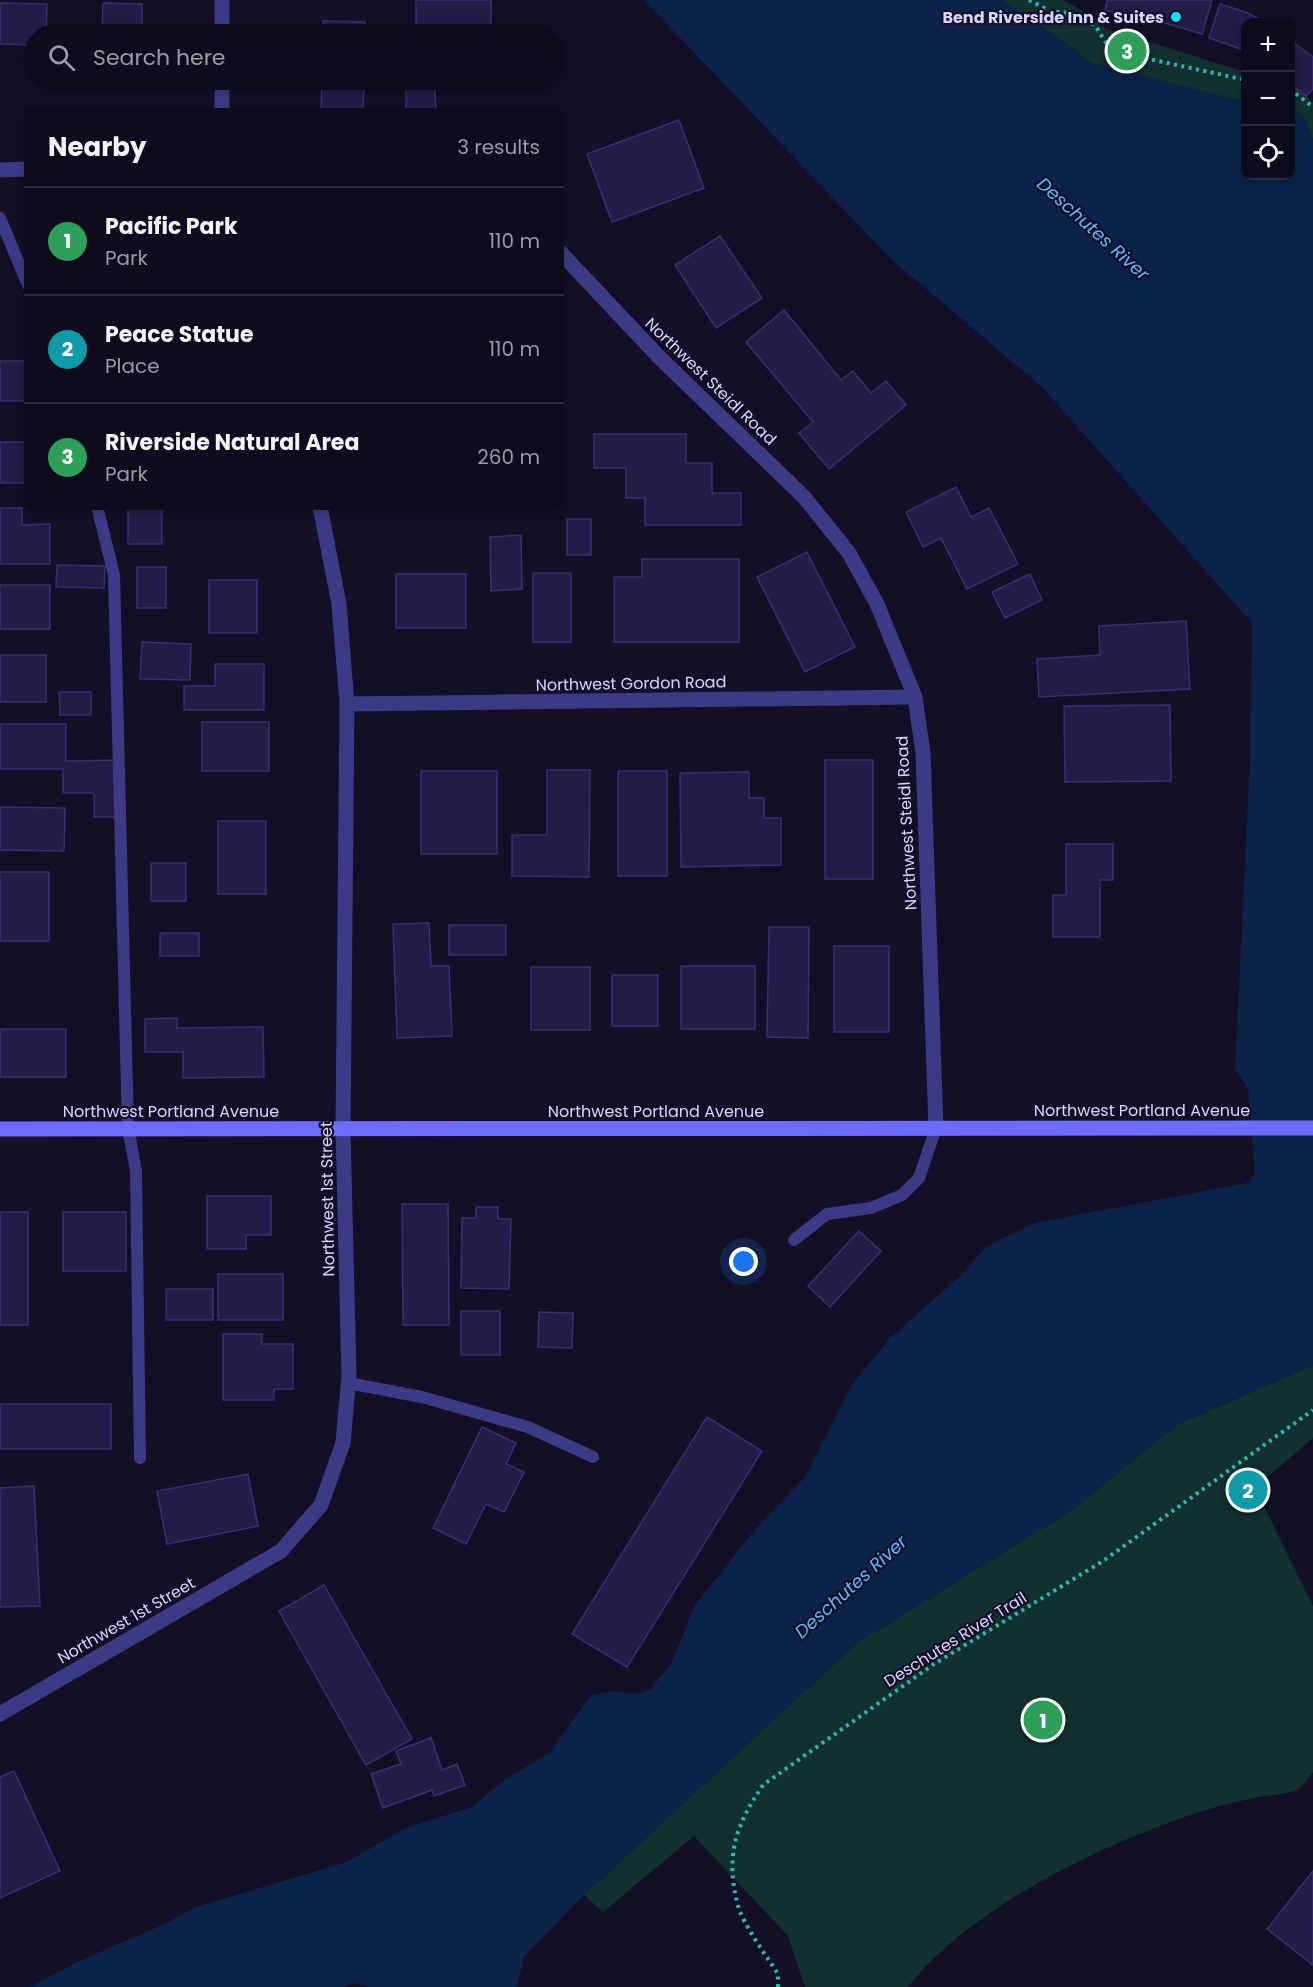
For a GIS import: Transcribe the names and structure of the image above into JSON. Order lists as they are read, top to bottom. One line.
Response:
{"streets":{"street":["Northwest Steidl Road","Northwest Gordon Road","Northwest Portland Avenue","Northwest 1st Street"],"path":["Deschutes River Trail"]},"crossings":[["Northwest Steidl Road","Northwest Gordon Road"],["Northwest Steidl Road","Northwest Portland Avenue"],["Northwest Gordon Road","Northwest 1st Street"],["Northwest Portland Avenue","Northwest 1st Street"]],"water":["Deschutes River"],"places":["Bend Riverside Inn & Suites"],"page":{"map_buttons":["+","−"],"search":"Search here","pins":["3","2","1"],"heading":["Nearby","3 results"],"list":[{"mark":"1","name":"Pacific Park","note":"Park","value":"110 m"},{"mark":"2","name":"Peace Statue","note":"Place","value":"110 m"},{"mark":"3","name":"Riverside Natural Area","note":"Park","value":"260 m"}]}}
